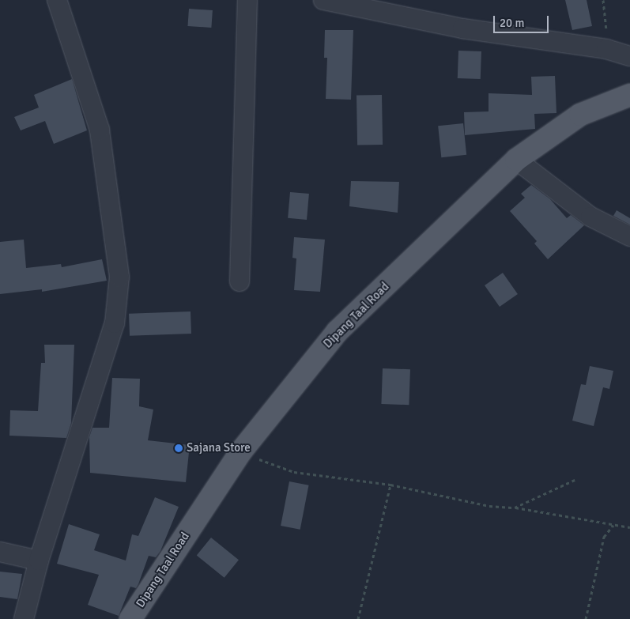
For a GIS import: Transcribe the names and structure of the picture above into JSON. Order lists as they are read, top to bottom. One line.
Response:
{"streets":{"main road":["Dipang Taal Road"]},"places":["Sajana Store"],"scale_bar":"20 m"}
